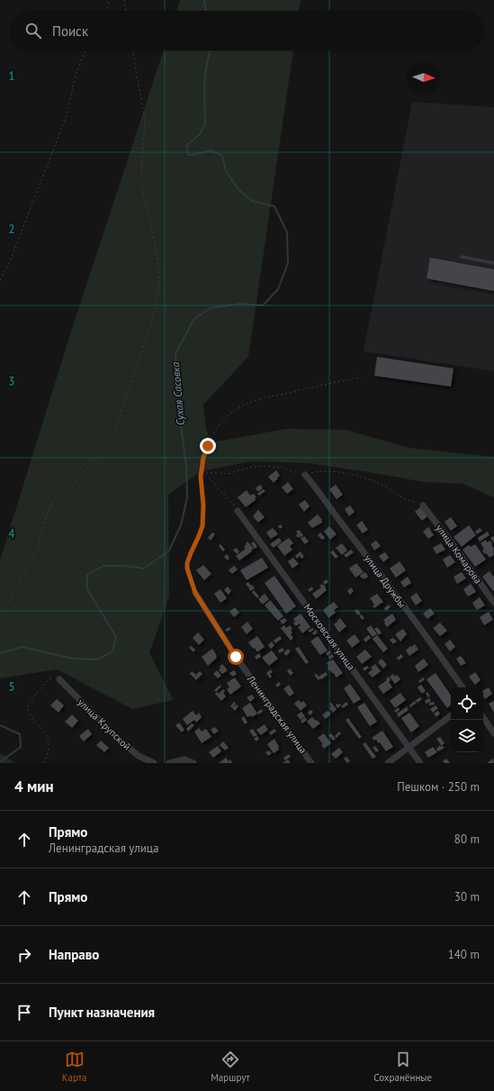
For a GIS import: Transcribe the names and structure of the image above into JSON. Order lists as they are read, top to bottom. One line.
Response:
{"streets":{"street":["улица Комарова","улица Дружбы","Московская улица","Ленинградская улица","улица Крупской"]},"water":["Сухая Сасовка"],"north":"right","page":{"search":"Поиск","heading":["4 мин","Пешком · 250 m"],"list":[["Прямо","Ленинградская улица","80 m"],["Прямо","30 m"],["Направо","140 m"],"Пункт назначения"],"nav":["Карта","Маршрут","Сохранённые"]},"grid":{"rows":["1","2","3","4","5"]}}
